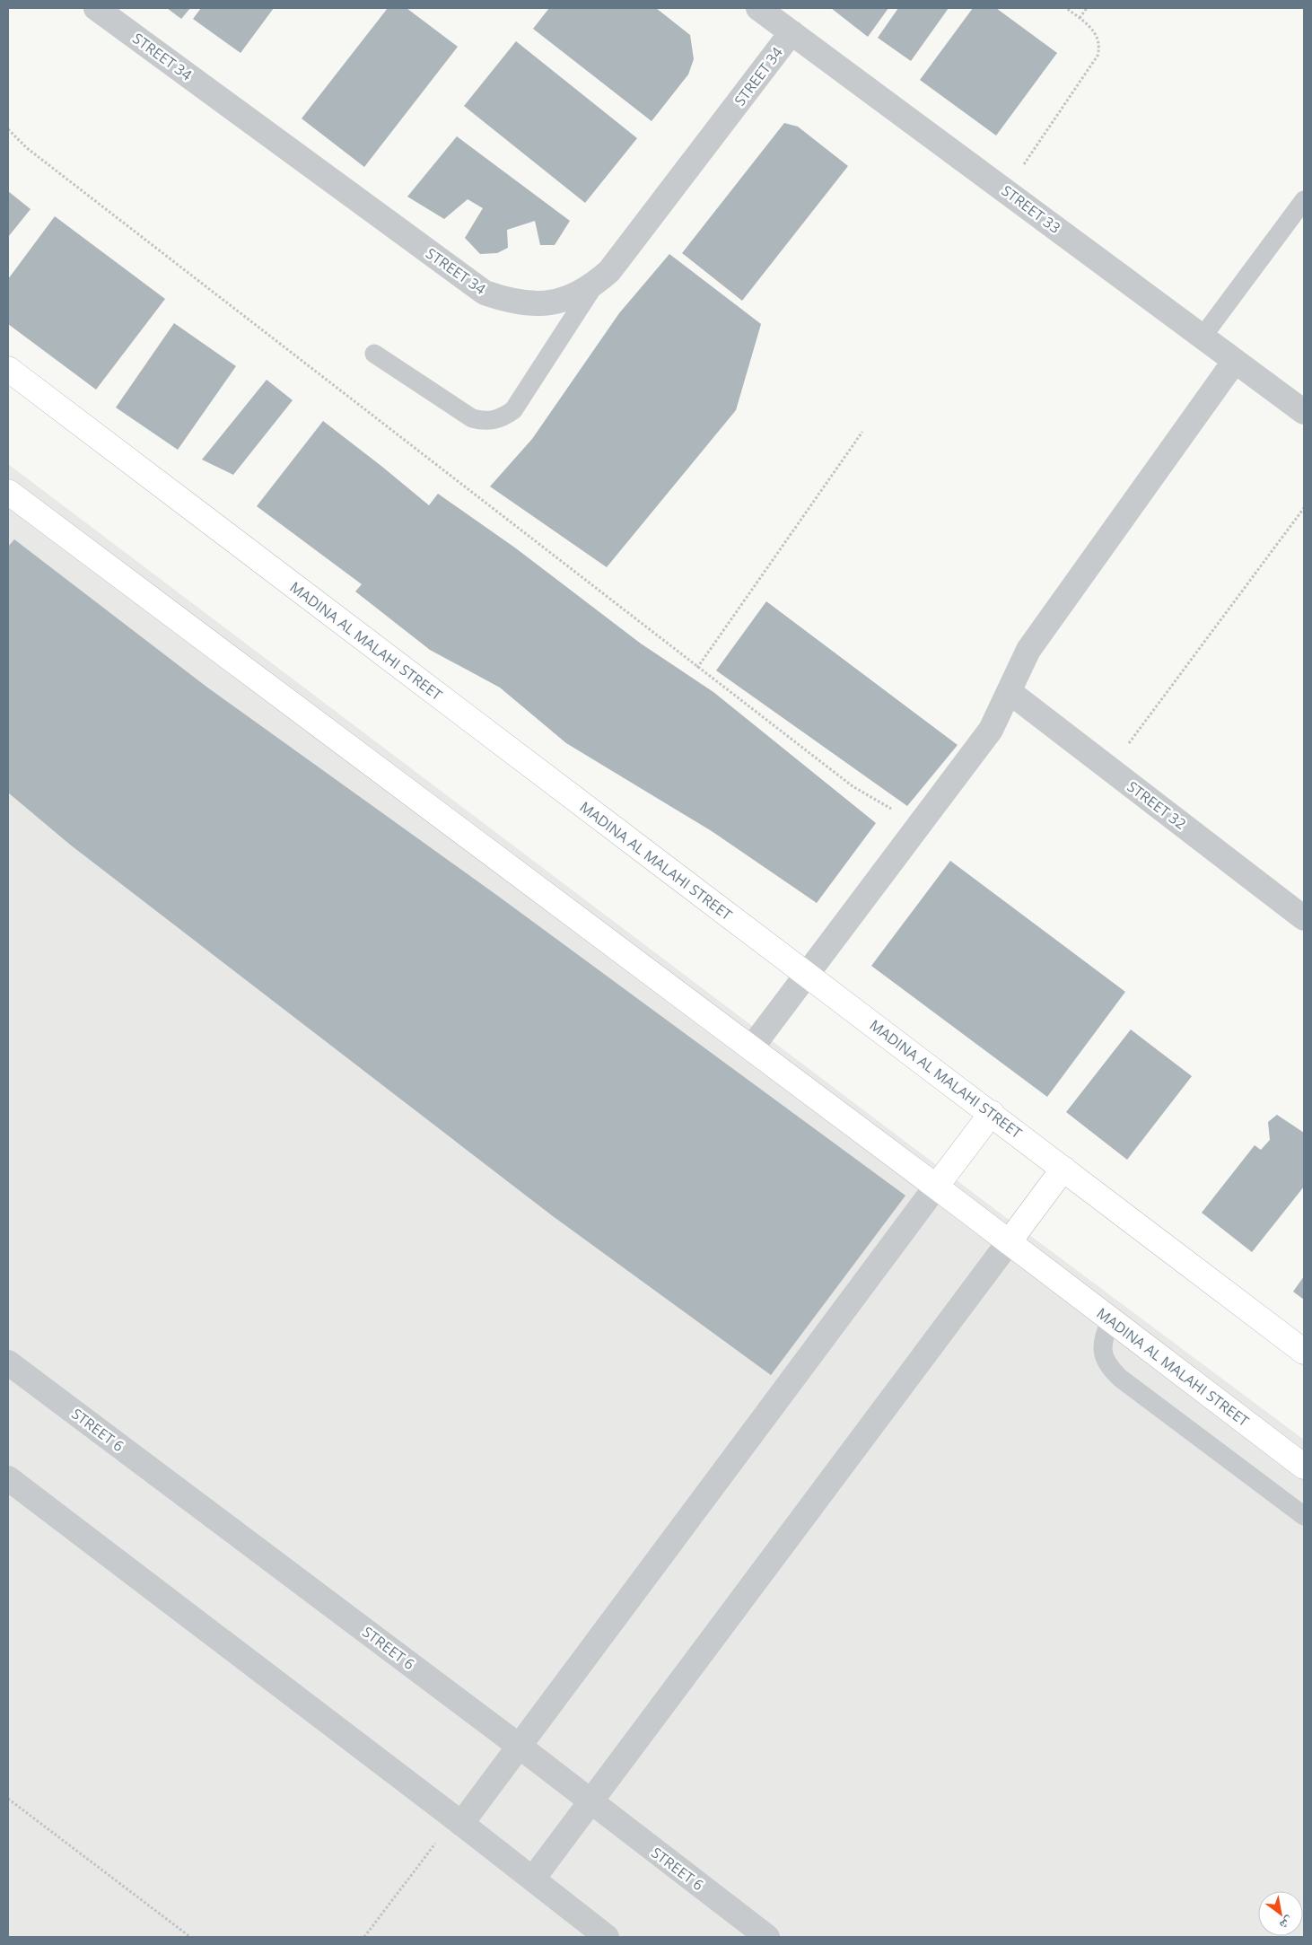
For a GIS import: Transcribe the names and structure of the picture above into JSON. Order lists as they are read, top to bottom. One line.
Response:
{"streets":{"street":["STREET 34","STREET 33","MADINA AL MALAHI STREET","STREET 32","STREET 6"]},"crossings":[["STREET 34","STREET 33"]],"north":"bottom right"}
